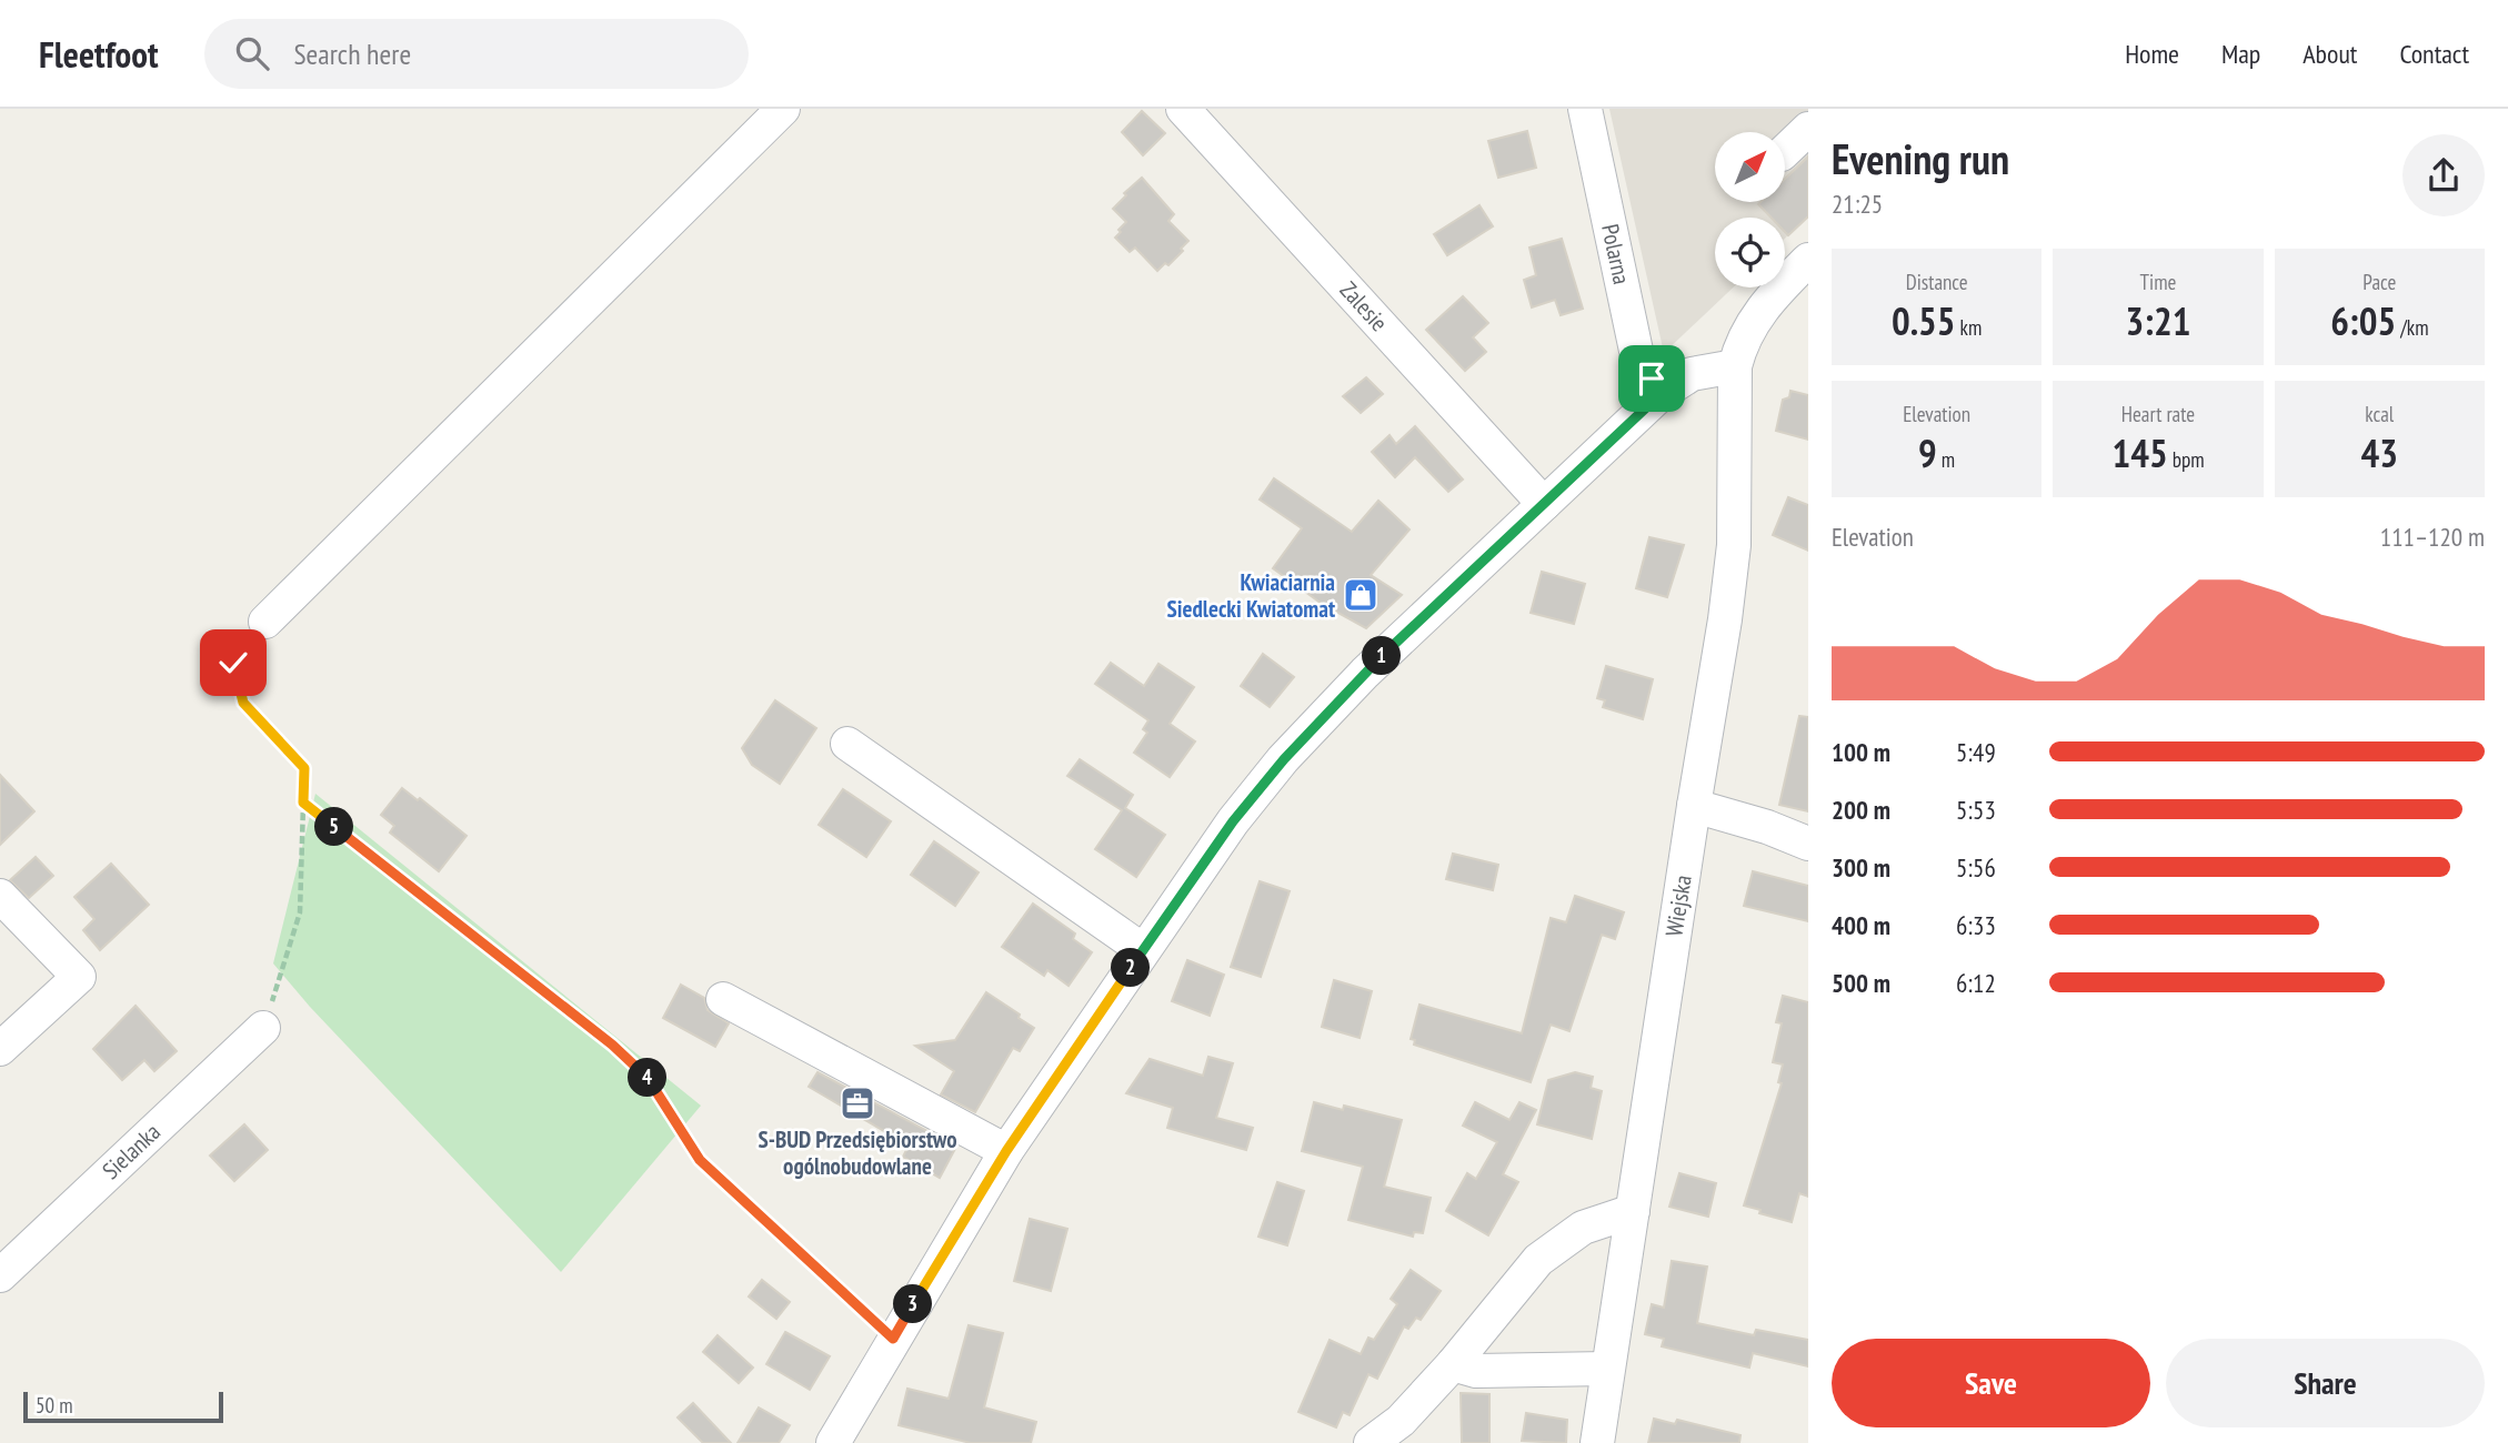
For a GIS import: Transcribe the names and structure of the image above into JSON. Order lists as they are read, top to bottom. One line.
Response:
{"streets":{"street":["Polarna","Zalesie","Wiejska","Sielanka"]},"places":{"shop":["Kwiaciarnia Siedlecki Kwiatomat"],"office":["S-BUD Przedsiębiorstwo ogólnobudowlane"]},"scale_bar":"50 m","north":"top right","page":{"header":"Fleetfoot","search":"Search here","nav":["Home","Map","About","Contact"],"heading":["Evening run","21:25"],"stats":[["Distance","0.55 km"],["Time","3:21"],["Pace","6:05 /km"],["Elevation","9 m"],["Heart rate","145 bpm"],["kcal","43"]],"chart":["Elevation","111–120 m"],"pins":["1","5","2","4","3"],"list":[{"name":"100 m","note":"5:49"},{"name":"200 m","note":"5:53"},{"name":"300 m","note":"5:56"},{"name":"400 m","note":"6:33"},{"name":"500 m","note":"6:12"}],"buttons":["Save","Share"],"scale":"50 m"}}
